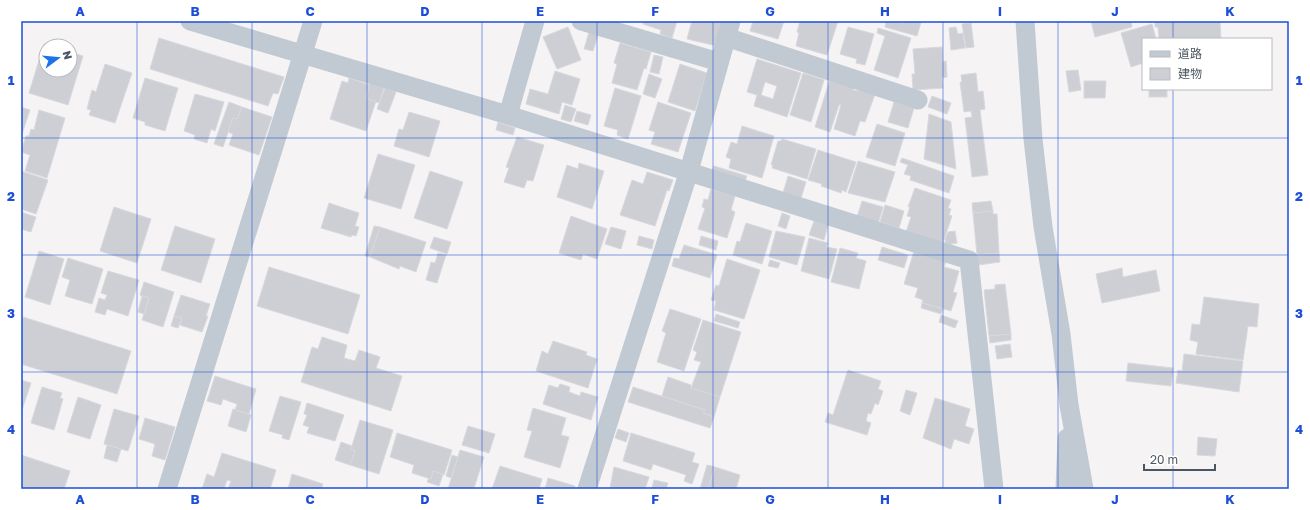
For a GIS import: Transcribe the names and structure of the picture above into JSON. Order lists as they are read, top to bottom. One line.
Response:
{"legend":["道路","建物"],"scale_bar":"20 m","north":"right","grid":{"columns":["A","B","C","D","E","F","G","H","I","J","K"],"rows":["1","2","3","4"]}}
